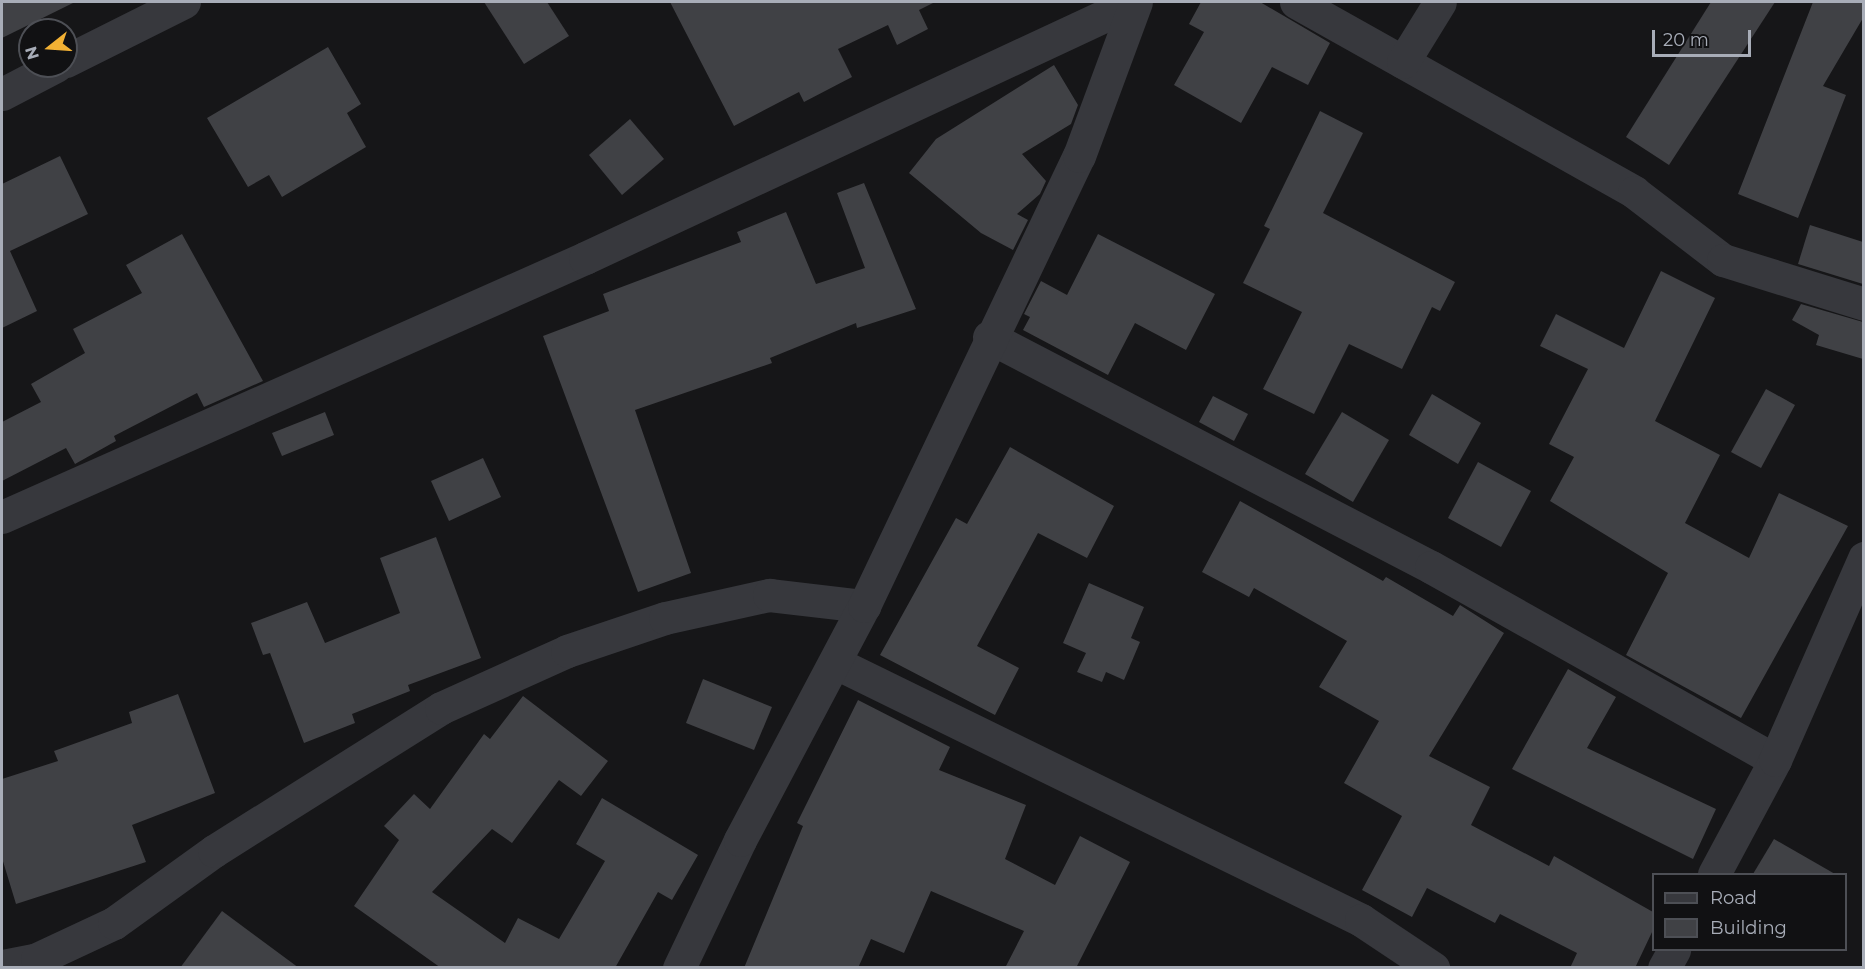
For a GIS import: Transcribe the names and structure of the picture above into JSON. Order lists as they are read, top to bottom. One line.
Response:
{"legend":["Road","Building"],"scale_bar":"20 m","north":"left"}
